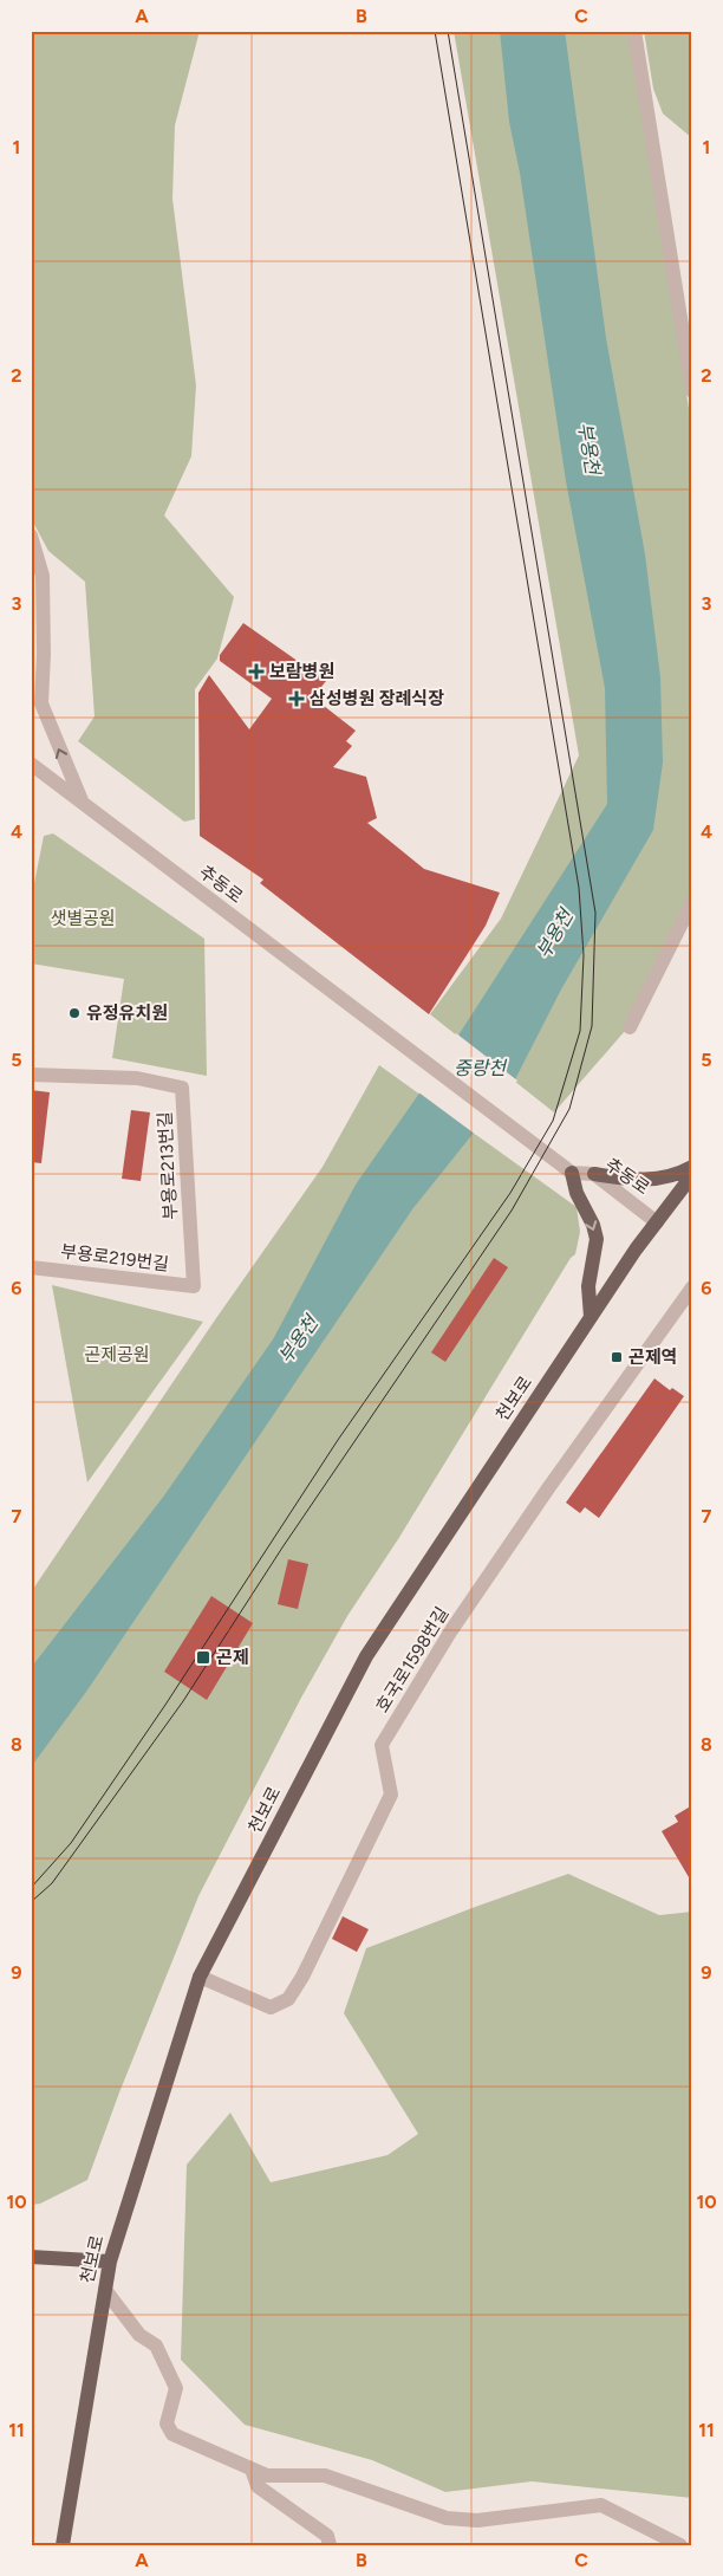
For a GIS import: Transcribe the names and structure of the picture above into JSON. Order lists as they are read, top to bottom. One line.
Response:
{"streets":{"main road":["천보로"],"street":["추동로","부용로213번길","부용로219번길","호국로1598번길"]},"crossings":[["추동로","천보로"],["부용로213번길","부용로219번길"],["천보로","호국로1598번길"]],"water":["부용천","중랑천"],"parks":["샛별공원","곤제공원"],"places":{"health":["보람병원","삼성병원 장례식장"],"other":["유정유치원"],"transit":["곤제역","곤제"]},"grid":{"columns":["A","B","C"],"rows":["1","2","3","4","5","6","7","8","9","10","11"]}}
